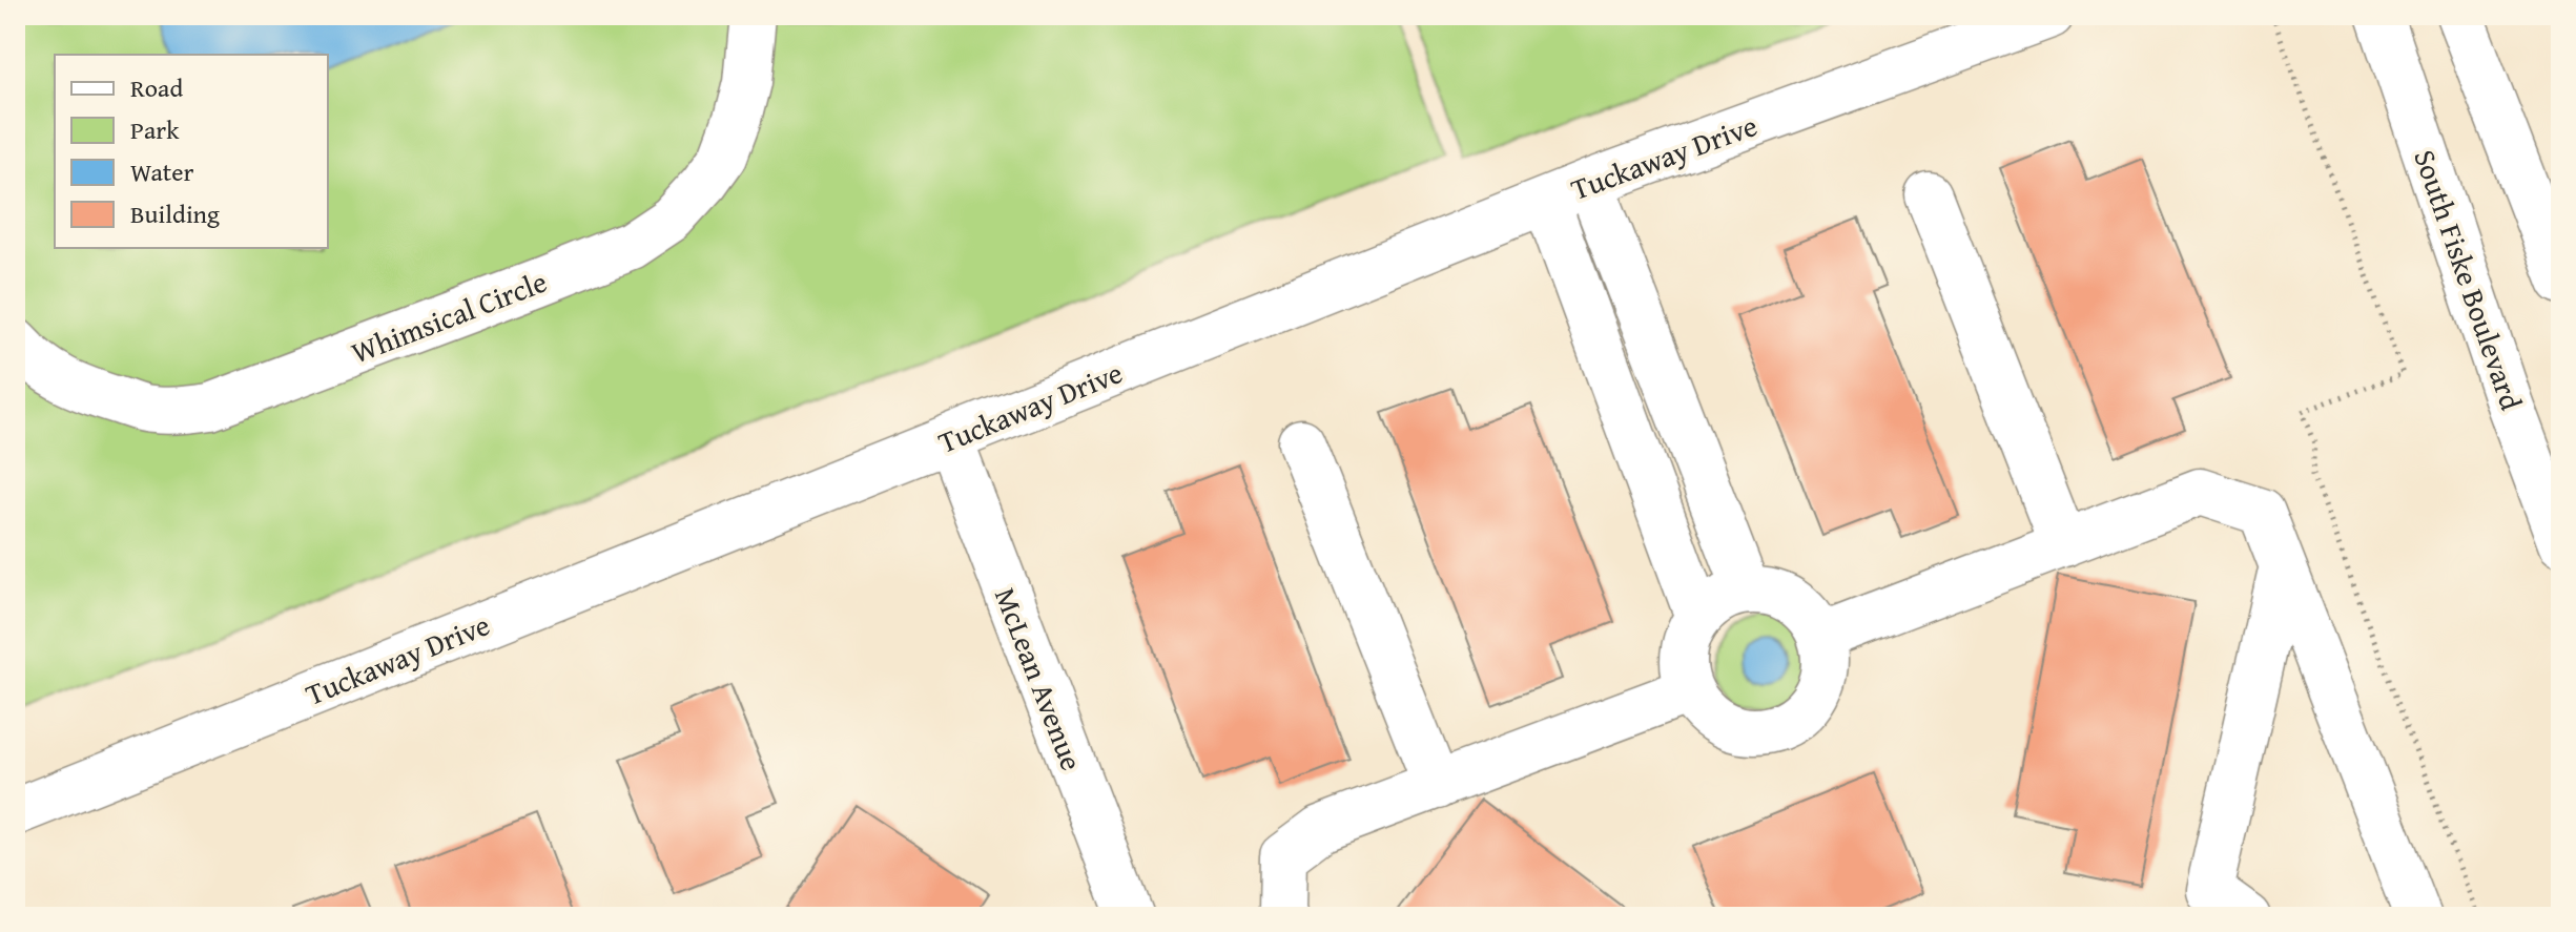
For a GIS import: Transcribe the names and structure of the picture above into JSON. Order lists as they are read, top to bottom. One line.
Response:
{"streets":{"street":["Tuckaway Drive","South Fiske Boulevard","Whimsical Circle","McLean Avenue"]},"crossings":[["Tuckaway Drive","McLean Avenue"]],"legend":["Road","Park","Water","Building"]}
